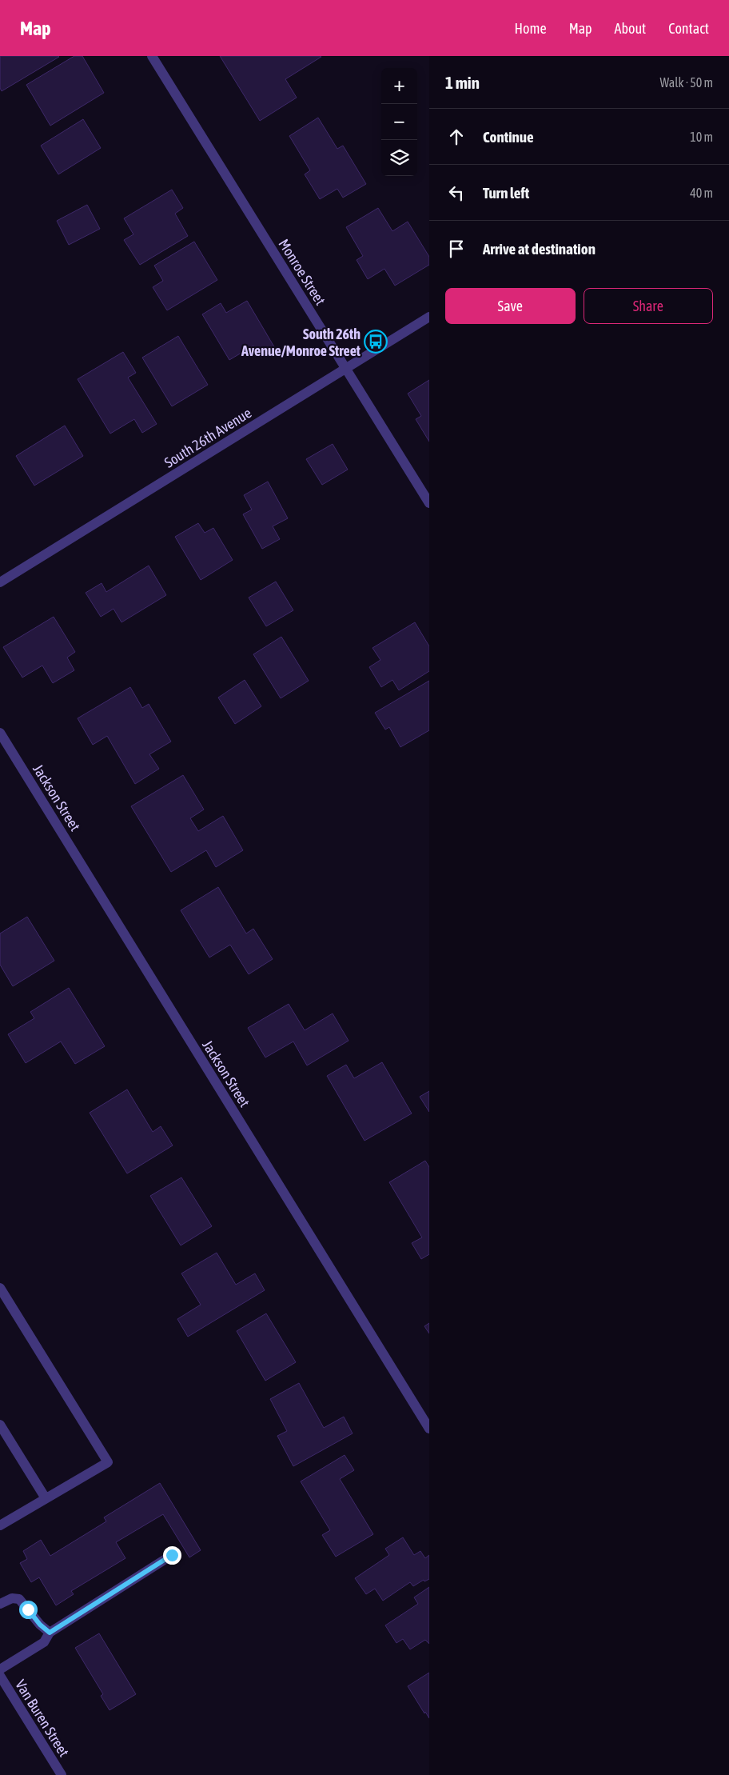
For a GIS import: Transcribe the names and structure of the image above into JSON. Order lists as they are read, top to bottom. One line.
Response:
{"streets":{"street":["Monroe Street","South 26th Avenue","Jackson Street","Van Buren Street"]},"crossings":[["Monroe Street","South 26th Avenue"]],"places":{"bus stop":["South 26th Avenue/Monroe Street"]},"page":{"header":"Map","nav":["Home","Map","About","Contact"],"heading":["1 min","Walk · 50 m"],"map_buttons":["+","−"],"list":[["Continue","10 m"],["Turn left","40 m"],"Arrive at destination"],"buttons":["Save","Share"]}}
